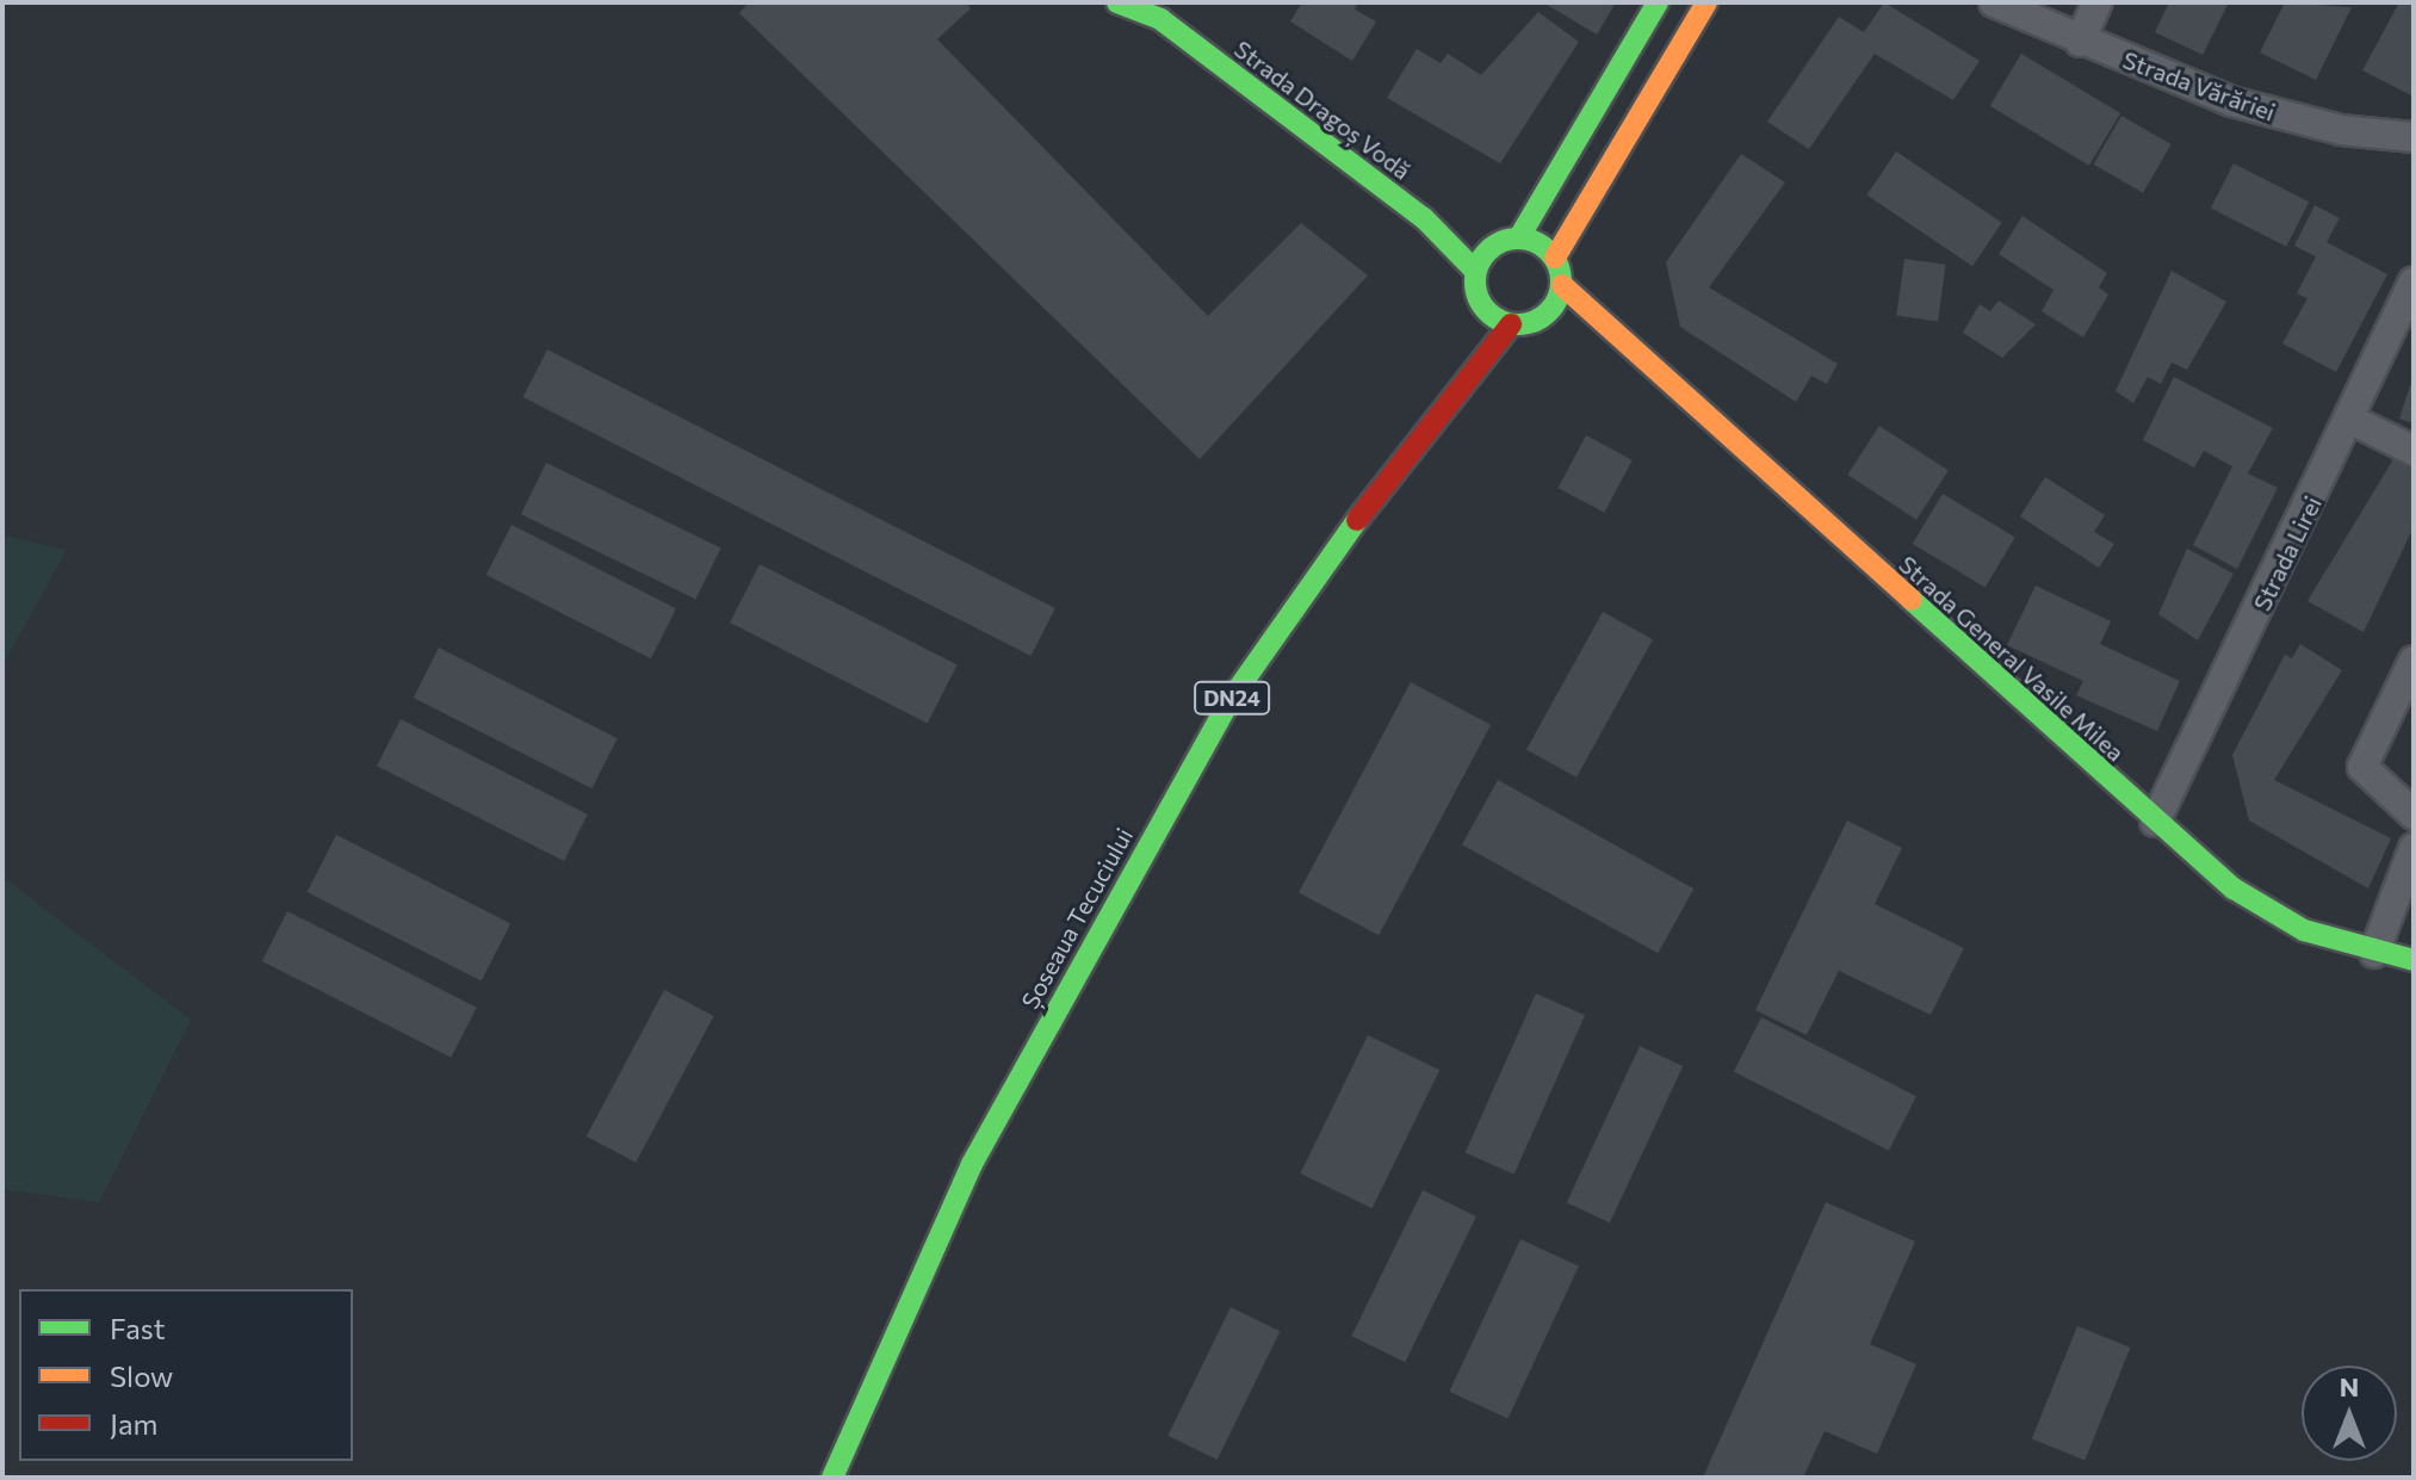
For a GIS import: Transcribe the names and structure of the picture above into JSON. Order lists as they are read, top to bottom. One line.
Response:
{"streets":{"main road":["Strada Dragoș Vodă","Strada General Vasile Milea","DN24","Șoseaua Tecuciului"],"street":["Strada Vărăriei","Strada Lirei"]},"crossings":[["Strada Dragoș Vodă","Strada General Vasile Milea"],["Strada Dragoș Vodă","Șoseaua Tecuciului"],["Strada Lirei","Strada General Vasile Milea"],["Strada General Vasile Milea","Șoseaua Tecuciului"]],"legend":["Fast","Slow","Jam"],"north":"top"}
